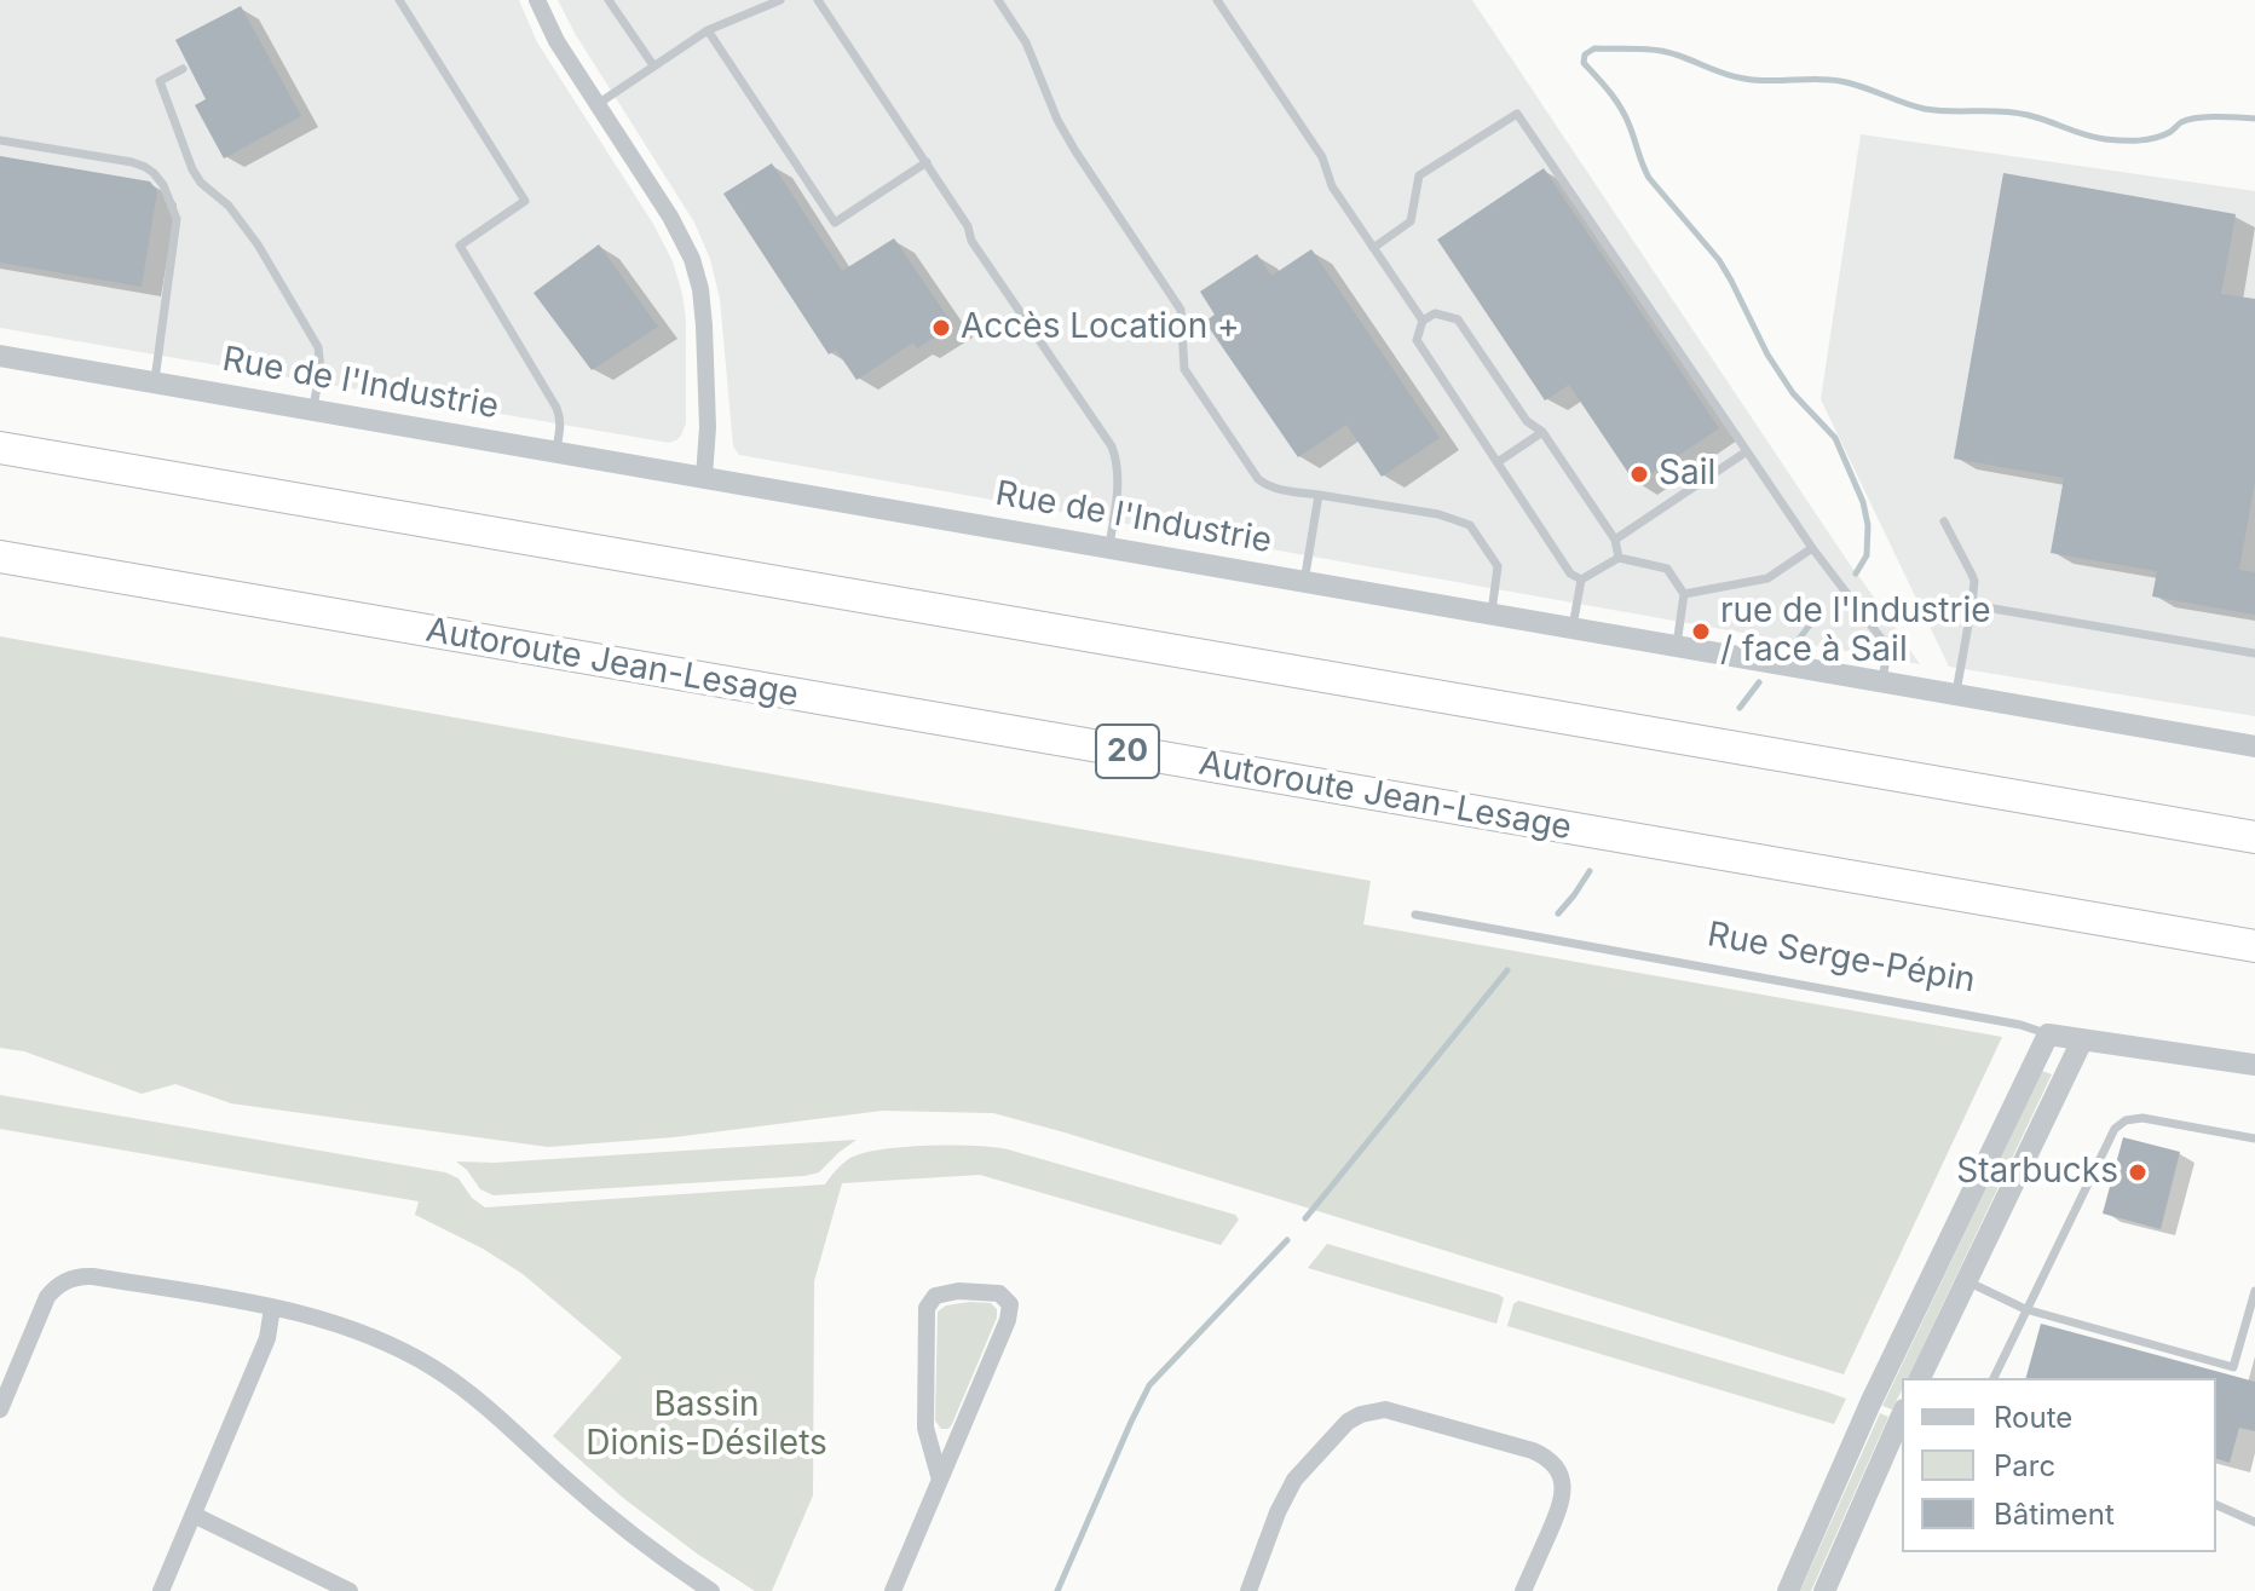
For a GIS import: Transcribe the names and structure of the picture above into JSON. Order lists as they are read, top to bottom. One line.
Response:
{"streets":{"highway":["Autoroute Jean-Lesage","20"],"street":["Rue de l'Industrie","Rue Serge-Pépin"]},"parks":["Bassin Dionis-Désilets"],"places":["Accès Location +","Sail","rue de l'Industrie / face à Sail","Starbucks"],"legend":["Route","Parc","Bâtiment"]}
